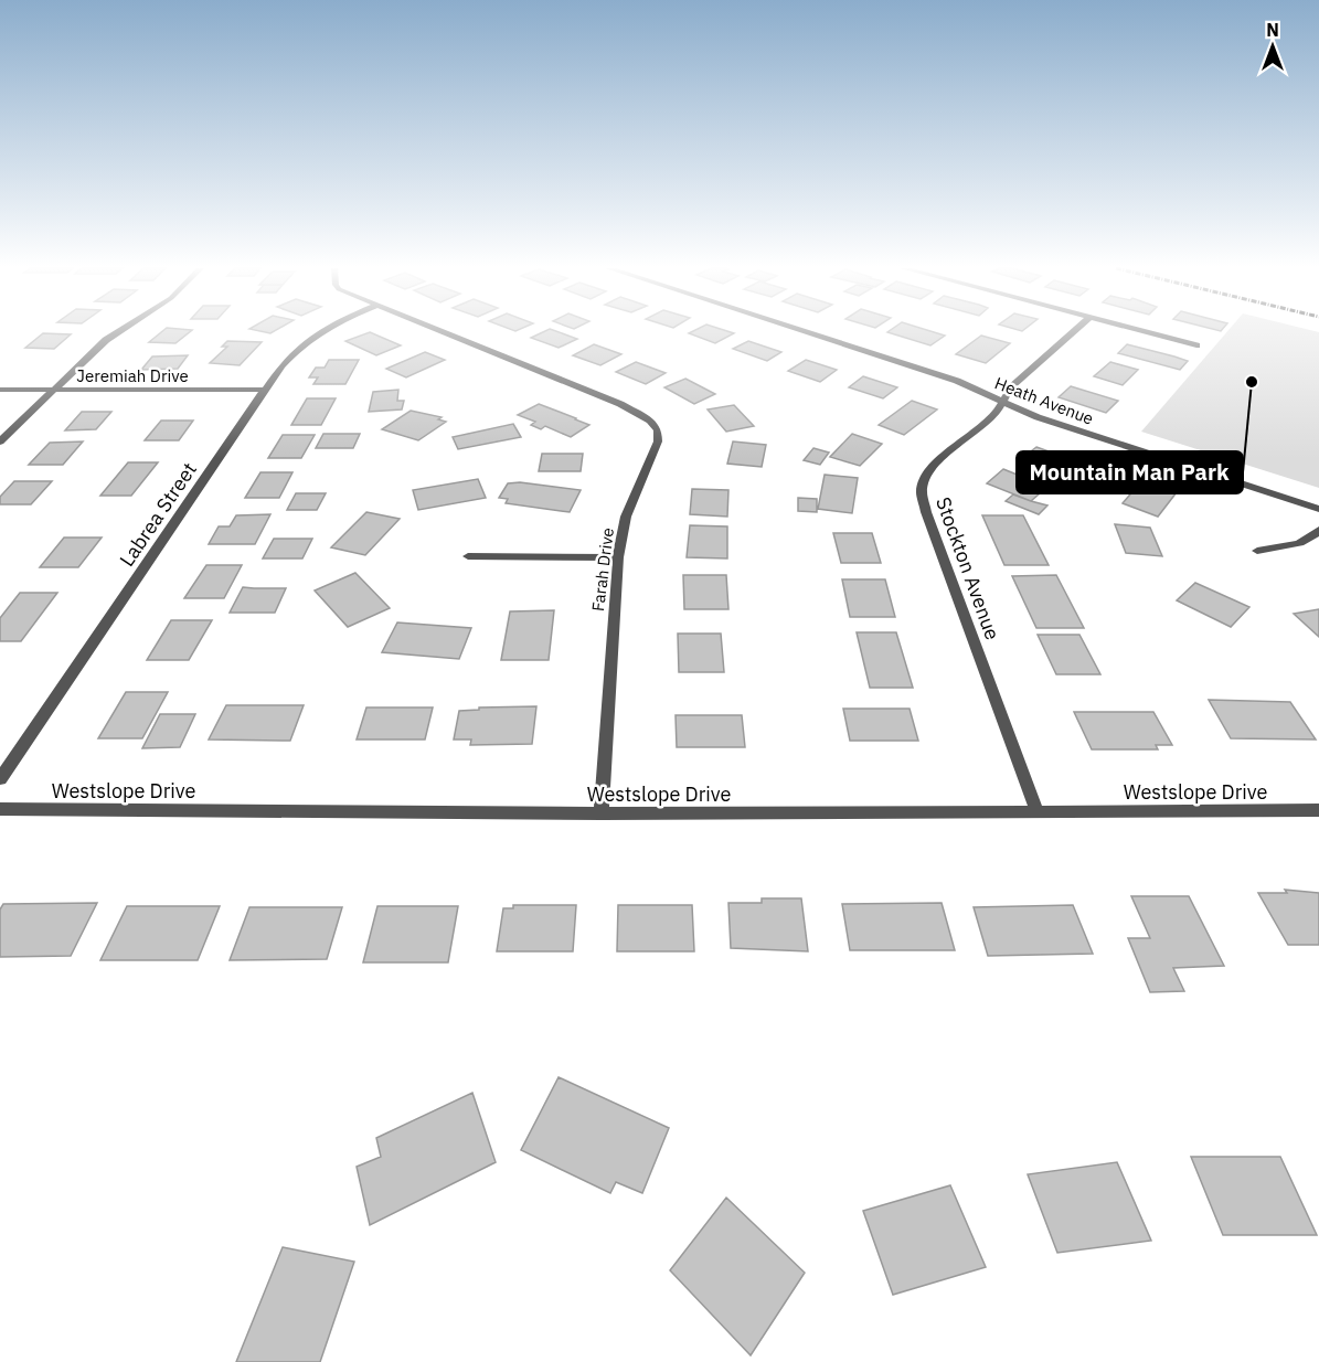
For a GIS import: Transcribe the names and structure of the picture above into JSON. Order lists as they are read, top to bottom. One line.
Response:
{"streets":{"street":["Jeremiah Drive","Heath Avenue","Labrea Street","Stockton Avenue","Farah Drive","Westslope Drive"]},"crossings":[["Jeremiah Drive","Labrea Street"],["Heath Avenue","Stockton Avenue"],["Stockton Avenue","Westslope Drive"],["Farah Drive","Westslope Drive"]],"places":["Mountain Man Park"],"north":"top"}
